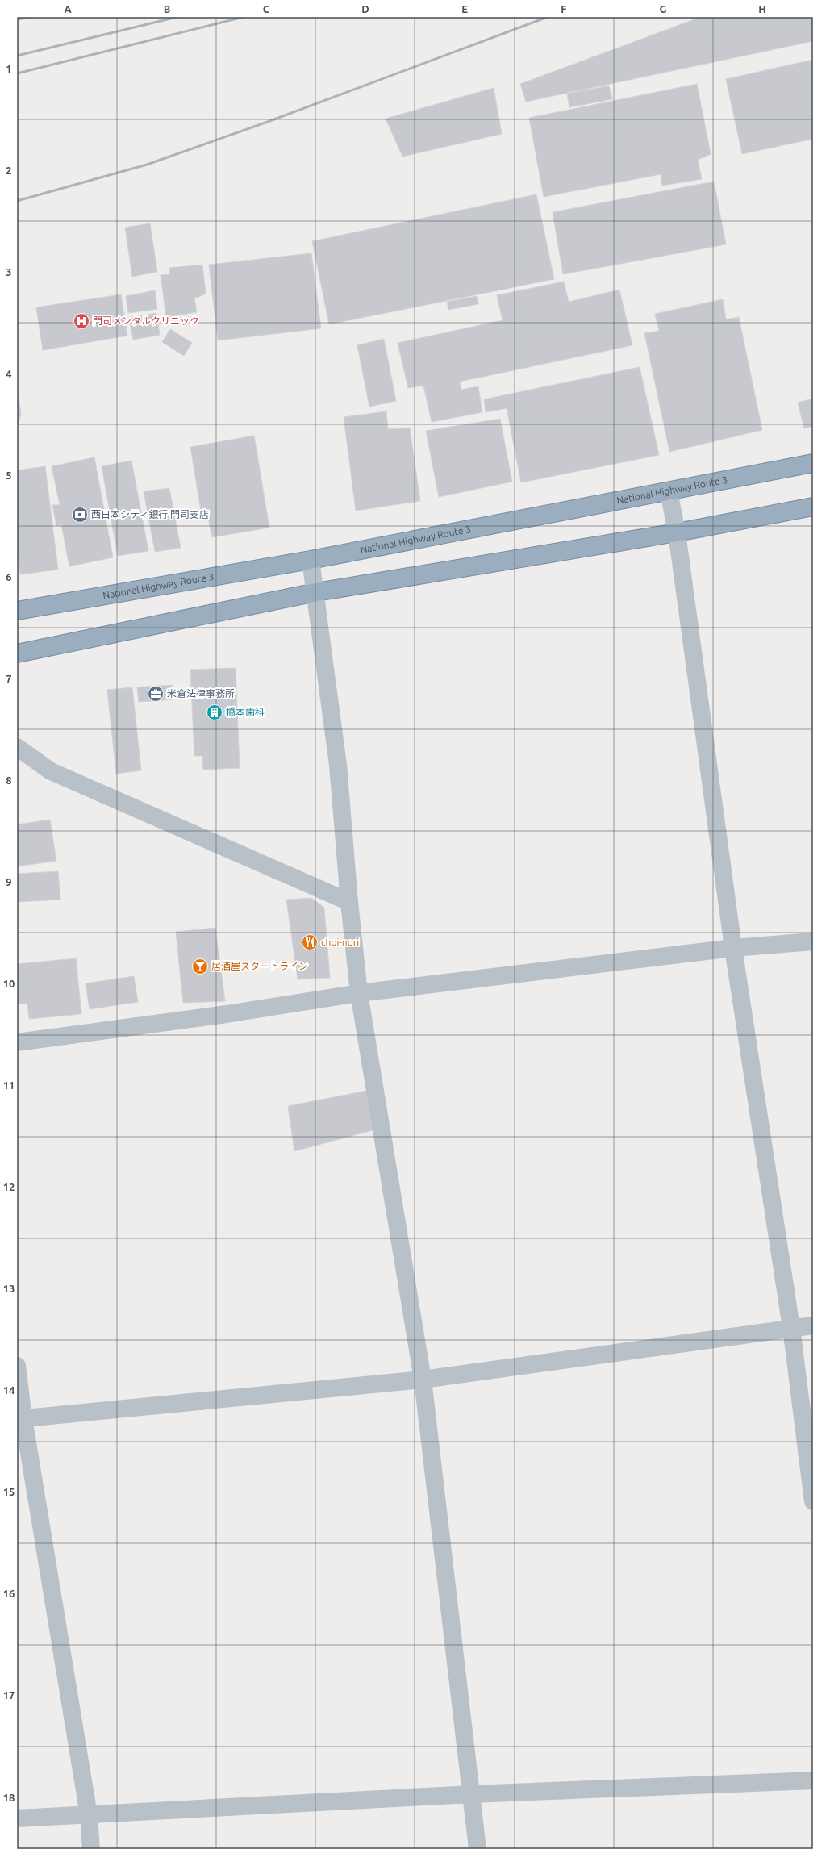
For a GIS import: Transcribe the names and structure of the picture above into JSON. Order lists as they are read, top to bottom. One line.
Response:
{"streets":{"highway":["National Highway Route 3"]},"places":{"hospital":["門司メンタルクリニック"],"bank":["西日本シティ銀行 門司支店"],"office":["米倉法律事務所"],"building":["橋本歯科"],"restaurant":["choi-nori"],"bar":["居酒屋スタートライン"]},"grid":{"columns":["A","B","C","D","E","F","G","H"],"rows":["1","2","3","4","5","6","7","8","9","10","11","12","13","14","15","16","17","18"]}}
